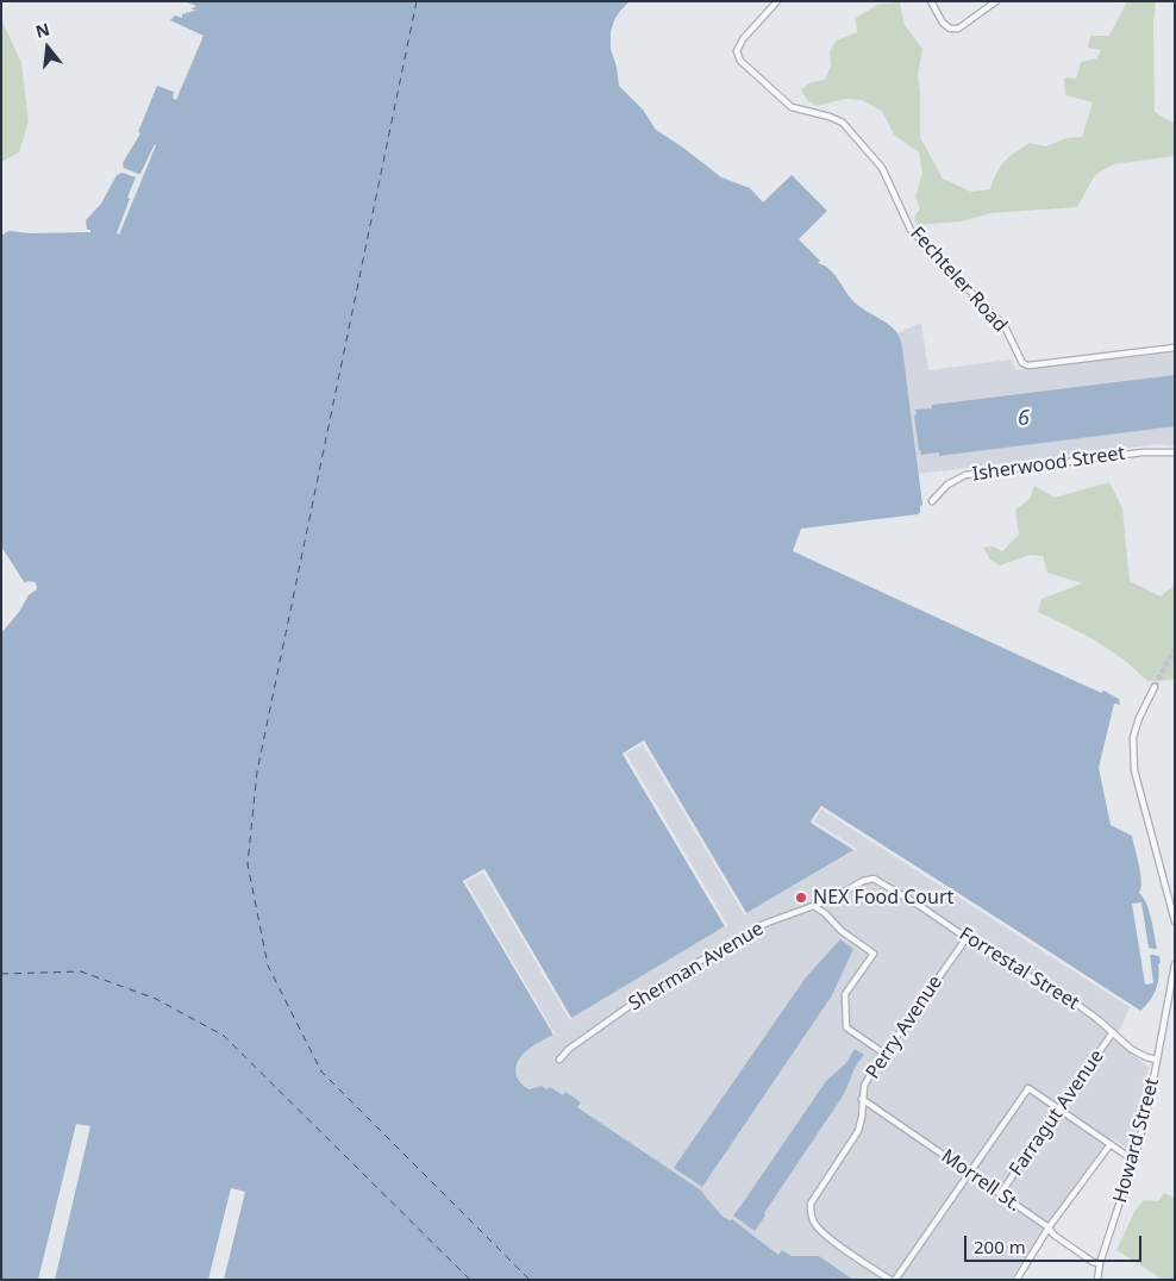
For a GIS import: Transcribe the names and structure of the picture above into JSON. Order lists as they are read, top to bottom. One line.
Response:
{"streets":{"street":["Fechteler Road","Isherwood Street","Sherman Avenue","Forrestal Street","Perry Avenue","Farragut Avenue","Howard Street","Morrell St."]},"crossings":[["Sherman Avenue","Forrestal Street"],["Forrestal Street","Perry Avenue"],["Forrestal Street","Farragut Avenue"],["Forrestal Street","Howard Street"],["Perry Avenue","Morrell St."],["Farragut Avenue","Morrell St."],["Howard Street","Morrell St."]],"water":["6"],"places":["NEX Food Court"],"scale_bar":"200 m","north":"top"}
